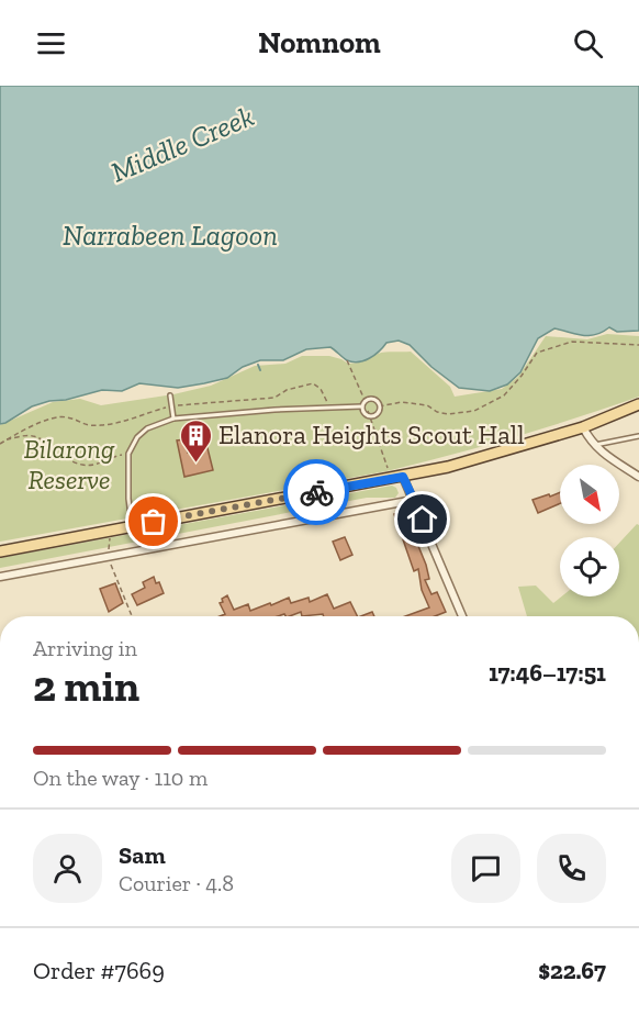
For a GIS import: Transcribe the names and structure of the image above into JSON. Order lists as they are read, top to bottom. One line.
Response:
{"water":["Middle Creek","Narrabeen Lagoon"],"parks":["Bilarong Reserve"],"places":{"building":["Elanora Heights Scout Hall"]},"north":"bottom right","page":{"header":"Nomnom","heading":["2 min","Arriving in","17:46–17:51"],"panel":["Sam","Courier · 4.8","Order #7669","$22.67"],"bar":"On the way · 110 m"}}
